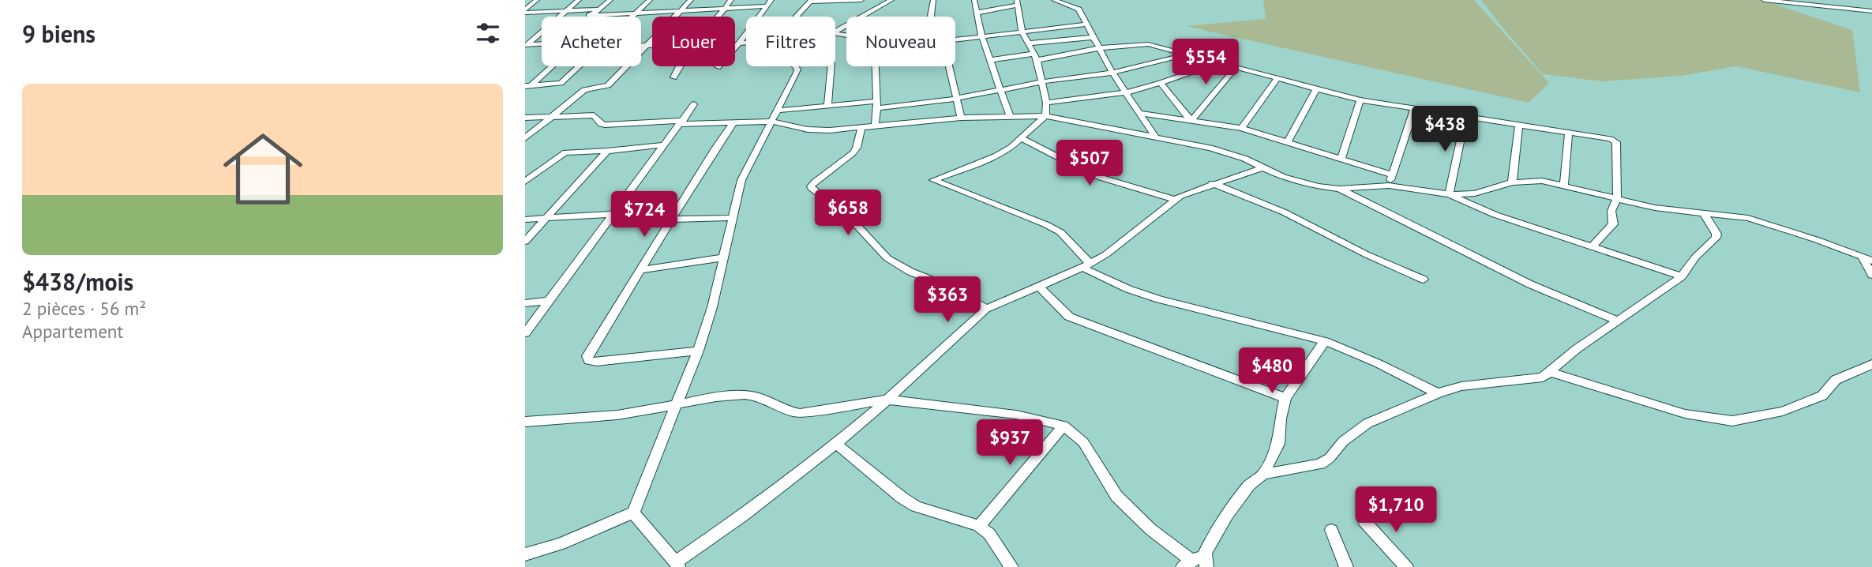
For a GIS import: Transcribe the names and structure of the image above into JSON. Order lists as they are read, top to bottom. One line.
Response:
{"page":{"heading":"9 biens","chip":["Acheter","Louer","Filtres","Nouveau"],"price":["$554","$438","$507","$658","$724","$363","$480","$937","$1,710"],"list":[{"name":"$438/mois","note":"2 pièces · 56 m² · Appartement"}]}}
